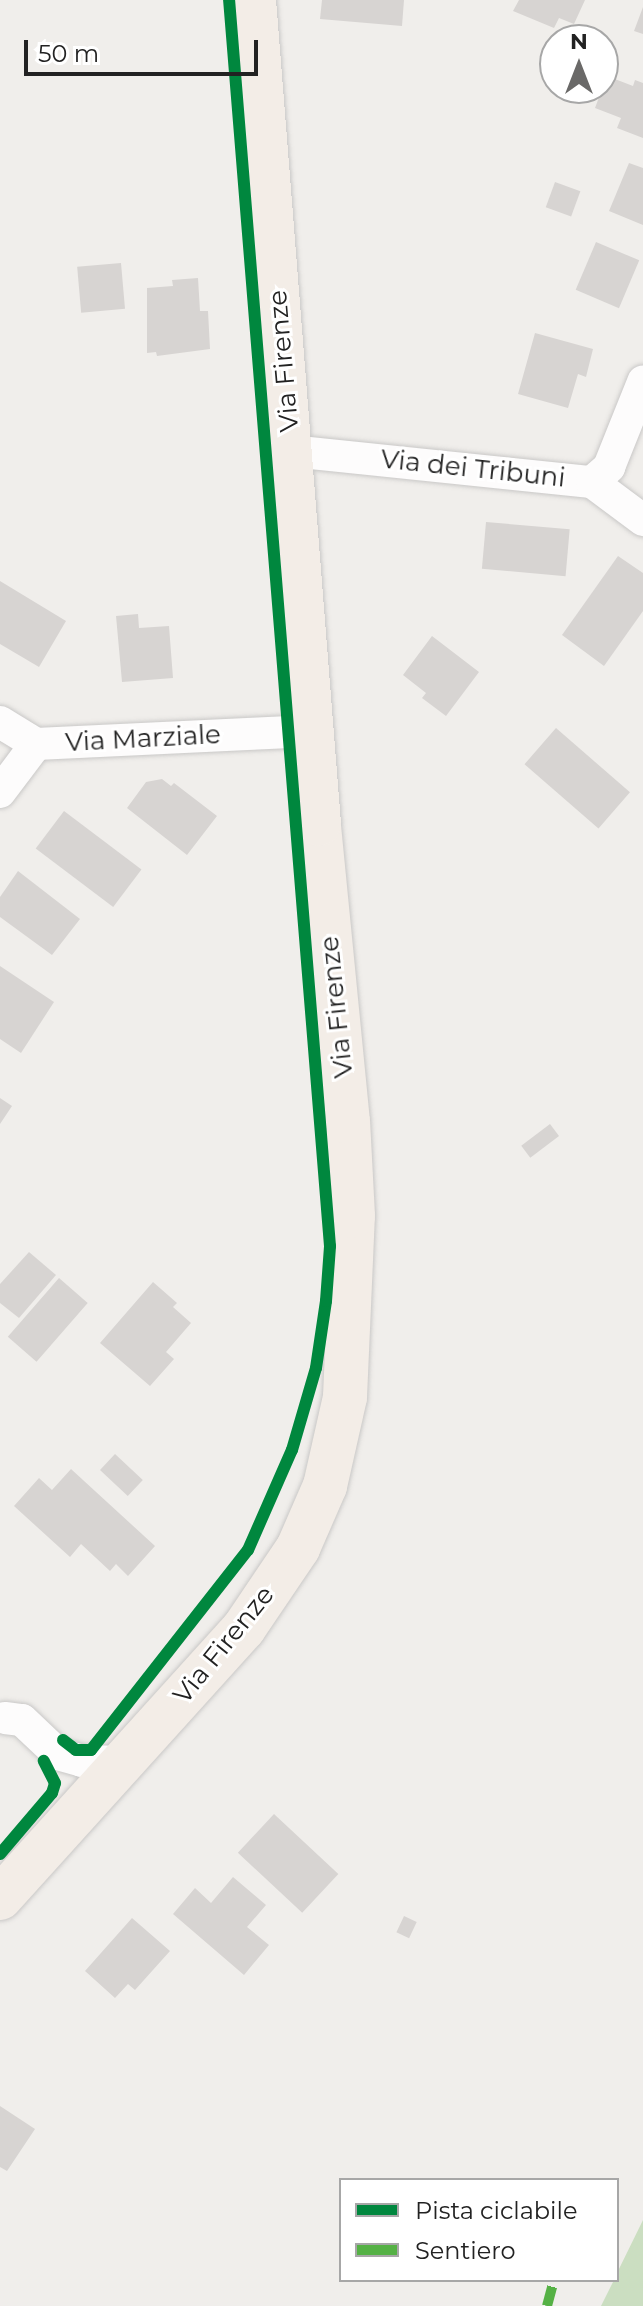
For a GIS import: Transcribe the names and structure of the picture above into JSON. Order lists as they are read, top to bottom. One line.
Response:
{"streets":{"main road":["Via Firenze"],"street":["Via dei Tribuni","Via Marziale"]},"crossings":[["Via Firenze","Via dei Tribuni"],["Via Firenze","Via Marziale"]],"legend":["Pista ciclabile","Sentiero"],"scale_bar":"50 m","north":"top"}
